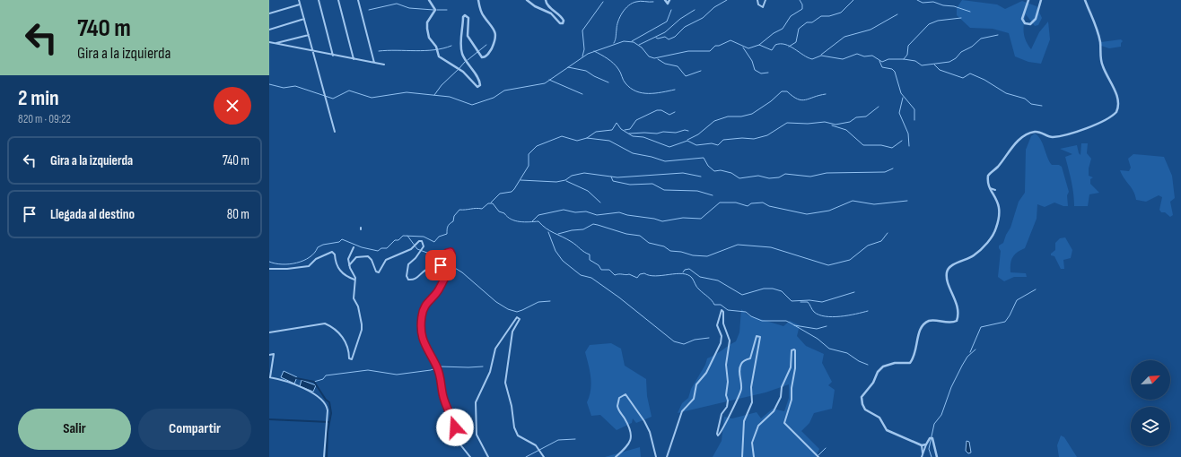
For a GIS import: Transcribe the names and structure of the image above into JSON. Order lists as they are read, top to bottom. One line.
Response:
{"north":"top right","page":{"turn":["740 m","Gira a la izquierda"],"heading":["2 min","820 m · 09:22"],"list":[{"name":"Gira a la izquierda","value":"740 m"},{"name":"Llegada al destino","value":"80 m"}],"buttons":["Salir","Compartir"]}}
